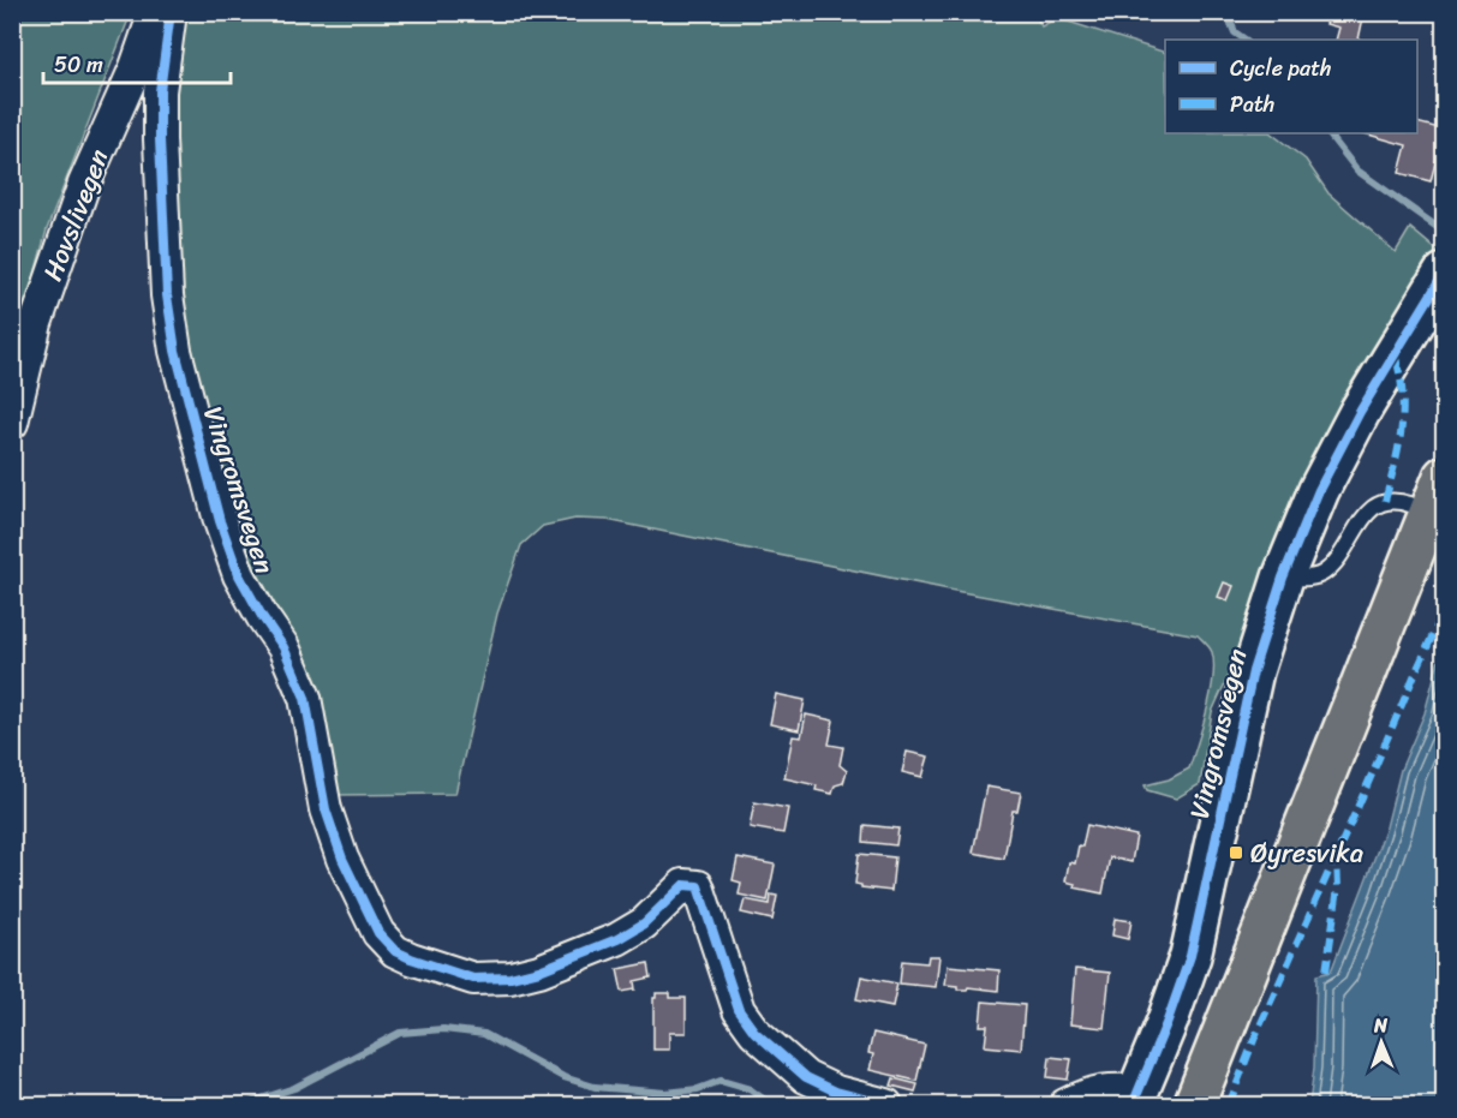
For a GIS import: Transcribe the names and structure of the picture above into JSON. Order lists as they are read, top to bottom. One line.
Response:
{"streets":{"main road":["Vingromsvegen"],"street":["Hovslivegen"]},"places":{"transit":["Øyresvika"]},"legend":["Cycle path","Path"],"scale_bar":"50 m","north":"top"}
